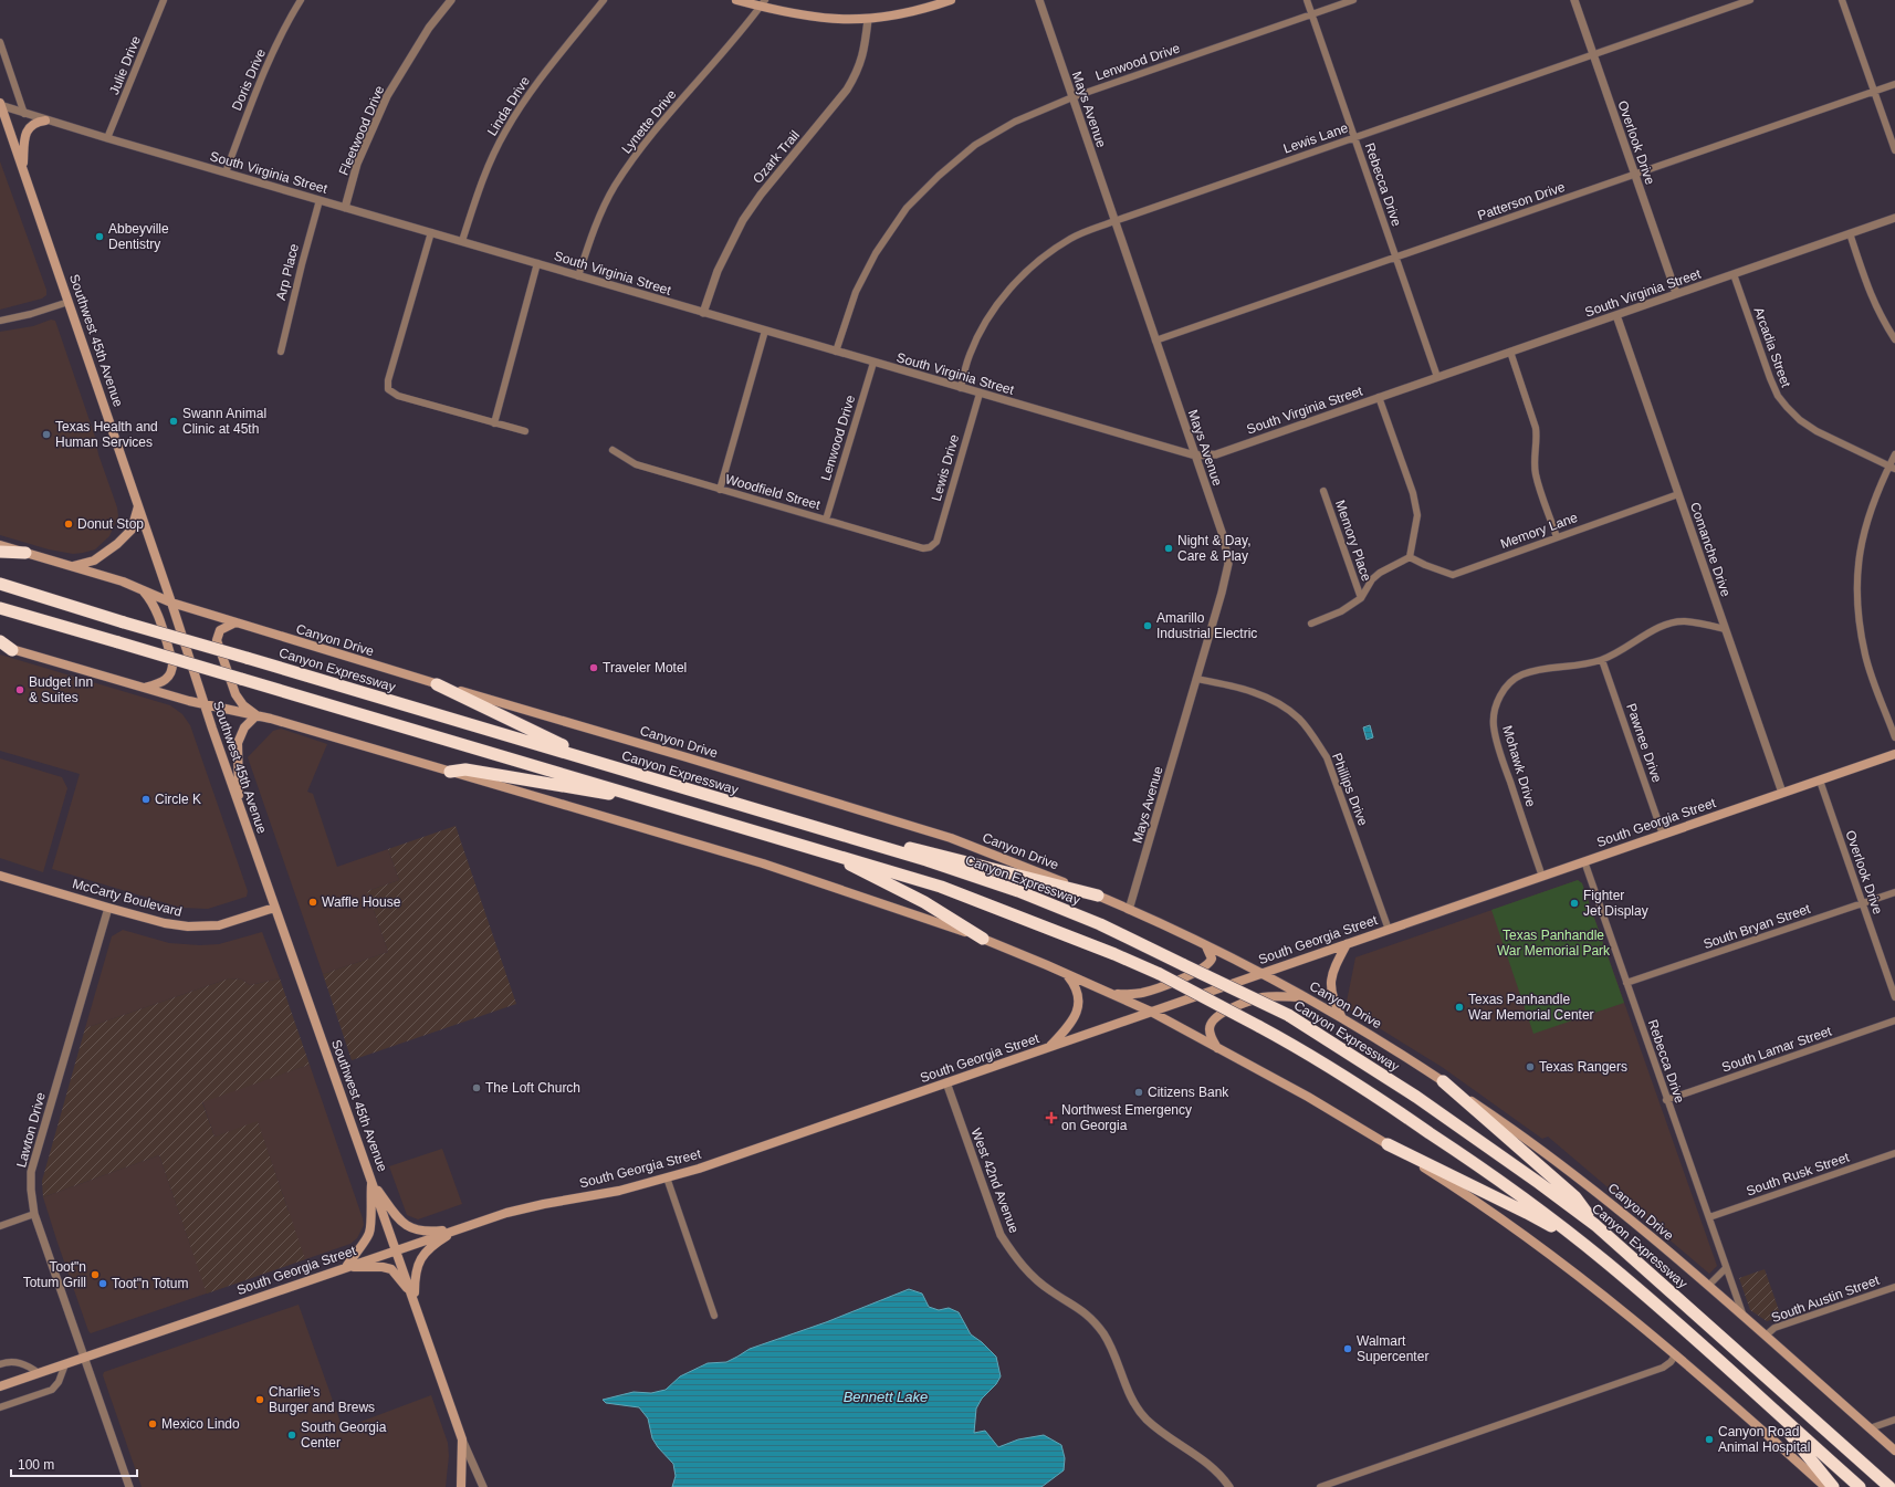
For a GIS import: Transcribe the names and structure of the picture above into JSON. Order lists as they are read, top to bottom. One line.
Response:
{"streets":{"highway":["Canyon Expressway"],"main road":["Southwest 45th Avenue","Canyon Drive","South Georgia Street","McCarty Boulevard"],"street":["Lenwood Drive","Julie Drive","Doris Drive","Linda Drive","Mays Avenue","Lynette Drive","Fleetwood Drive","Lewis Lane","Overlook Drive","Ozark Trail","South Virginia Street","Rebecca Drive","Patterson Drive","Arp Place","Arcadia Street","Lewis Drive","Woodfield Street","Memory Lane","Memory Place","Comanche Drive","Pawnee Drive","Mohawk Drive","Phillips Drive","South Bryan Street","South Lamar Street","Lawton Drive","South Rusk Street","West 42nd Avenue","South Austin Street"]},"crossings":[["Lenwood Drive","Mays Avenue"],["Lenwood Drive","South Virginia Street"],["Lenwood Drive","Rebecca Drive"],["Lenwood Drive","Woodfield Street"],["Julie Drive","South Virginia Street"],["Doris Drive","South Virginia Street"],["Linda Drive","South Virginia Street"],["Mays Avenue","Lewis Lane"],["Mays Avenue","South Virginia Street"],["Mays Avenue","Patterson Drive"],["Mays Avenue","Canyon Drive"],["Mays Avenue","Phillips Drive"],["Lynette Drive","South Virginia Street"],["Fleetwood Drive","South Virginia Street"],["Lewis Lane","Overlook Drive"],["Lewis Lane","South Virginia Street"],["Lewis Lane","Rebecca Drive"],["Overlook Drive","South Virginia Street"],["Overlook Drive","Patterson Drive"],["Overlook Drive","South Georgia Street"],["Overlook Drive","South Bryan Street"],["Ozark Trail","South Virginia Street"],["South Virginia Street","Rebecca Drive"],["South Virginia Street","Arp Place"],["South Virginia Street","Southwest 45th Avenue"],["South Virginia Street","Arcadia Street"],["South Virginia Street","Lewis Drive"],["South Virginia Street","Comanche Drive"],["Rebecca Drive","Patterson Drive"],["Rebecca Drive","Canyon Drive"],["Rebecca Drive","South Georgia Street"],["Rebecca Drive","South Bryan Street"],["Rebecca Drive","South Lamar Street"],["Rebecca Drive","South Rusk Street"],["Southwest 45th Avenue","Canyon Drive"],["Southwest 45th Avenue","South Georgia Street"],["Southwest 45th Avenue","McCarty Boulevard"],["Lewis Drive","Woodfield Street"],["Memory Lane","Comanche Drive"],["Comanche Drive","Mohawk Drive"],["Comanche Drive","South Georgia Street"],["Canyon Drive","South Georgia Street"],["Canyon Drive","South Austin Street"],["Pawnee Drive","Mohawk Drive"],["Pawnee Drive","South Georgia Street"],["Mohawk Drive","South Georgia Street"],["Phillips Drive","South Georgia Street"],["South Georgia Street","Lawton Drive"],["South Georgia Street","West 42nd Avenue"],["McCarty Boulevard","Lawton Drive"]],"water":["Bennett Lake"],"parks":["Texas Panhandle War Memorial Park"],"places":{"other":["Abbeyville Dentistry","Swann Animal Clinic at 45th","Texas Health and Human Services","Donut Stop","Night & Day, Care & Play","Amarillo Industrial Electric","Traveler Motel","Budget Inn & Suites","Circle K","Waffle House","Fighter Jet Display","Texas Panhandle War Memorial Center","Texas Rangers","The Loft Church","Citizens Bank","Toot\"n Totum Grill","Toot\"n Totum","Walmart Supercenter","Charlie's Burger and Brews","Mexico Lindo","South Georgia Center","Canyon Road Animal Hospital"],"health":["Northwest Emergency on Georgia"]},"scale_bar":"100 m"}
